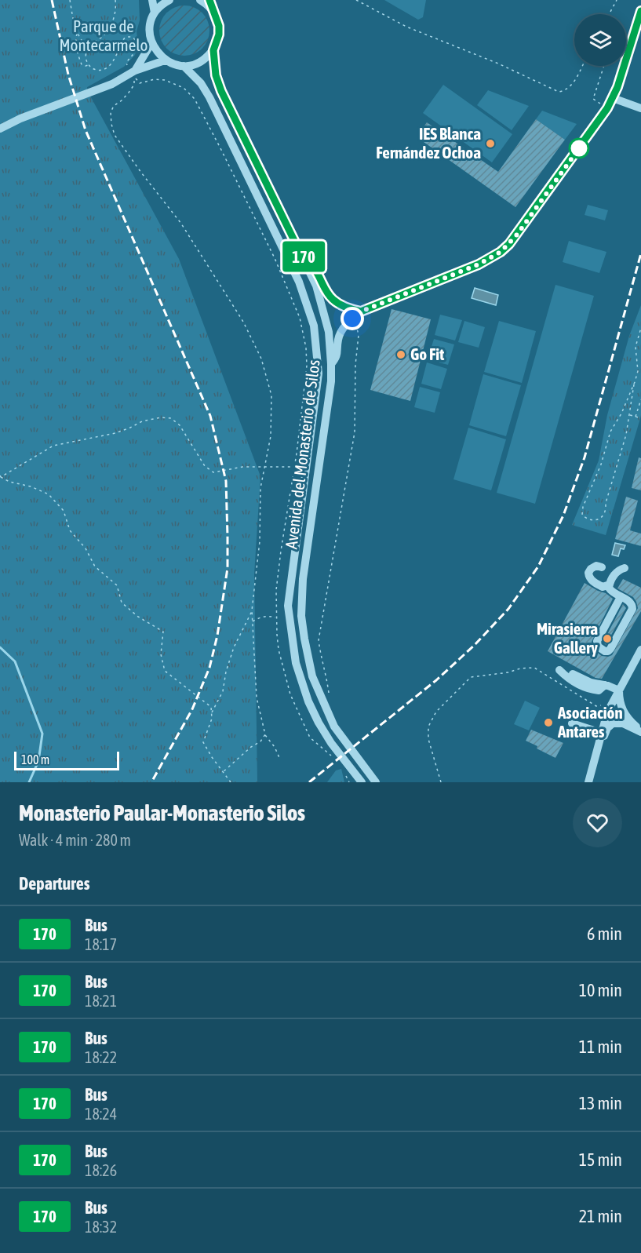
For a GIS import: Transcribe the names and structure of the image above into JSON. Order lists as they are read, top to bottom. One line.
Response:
{"streets":{"street":["Avenida del Monasterio de Silos"]},"parks":["Parque de Montecarmelo"],"places":["IES Blanca Fernández Ochoa","Go Fit","Mirasierra Gallery","Asociación Antares"],"lines":["bus line 170"],"scale_bar":"100 m","page":{"on_map":"170","scale":"100 m","heading":[["Monasterio Paular-Monasterio Silos","Walk · 4 min · 280 m"],"Departures"],"list":[{"mark":"170","name":"Bus","note":"18:17","value":"6 min"},{"mark":"170","name":"Bus","note":"18:21","value":"10 min"},{"mark":"170","name":"Bus","note":"18:22","value":"11 min"},{"mark":"170","name":"Bus","note":"18:24","value":"13 min"},{"mark":"170","name":"Bus","note":"18:26","value":"15 min"},{"mark":"170","name":"Bus","note":"18:32","value":"21 min"}]}}
